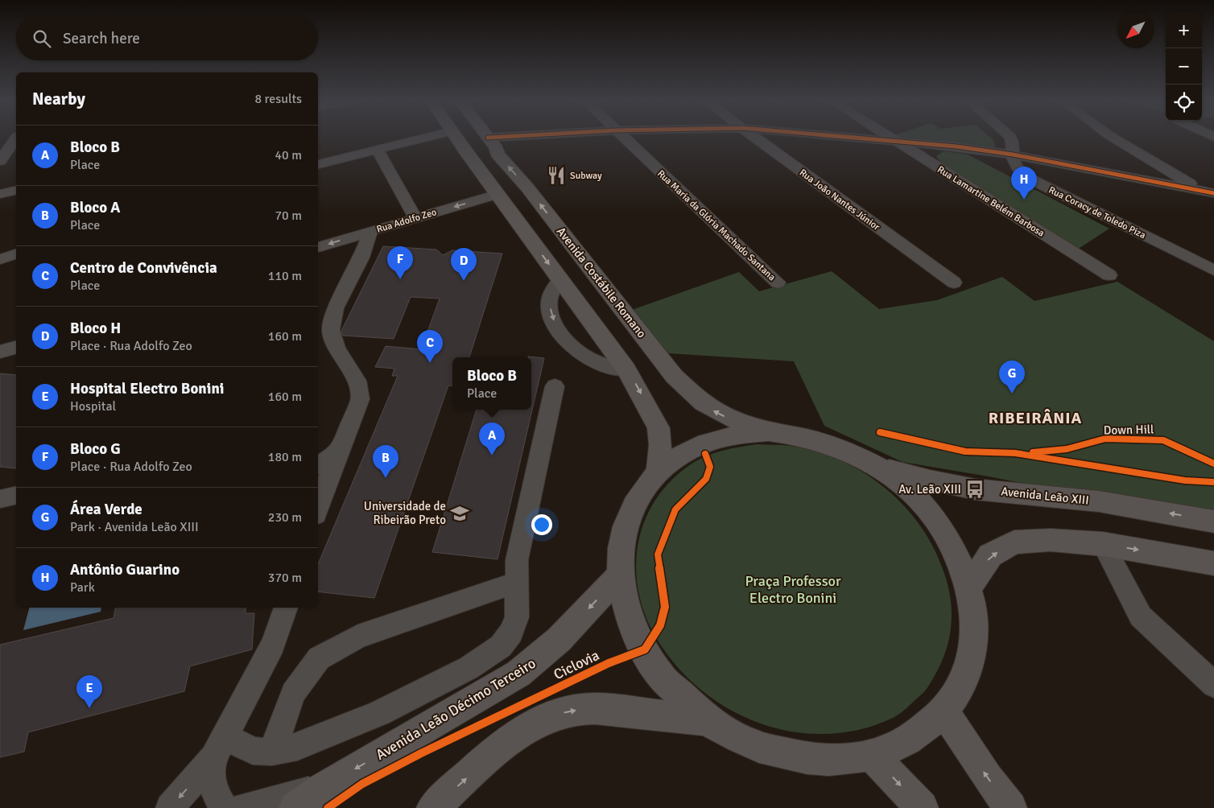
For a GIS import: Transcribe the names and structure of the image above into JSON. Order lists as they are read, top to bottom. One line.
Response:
{"streets":{"main road":["Avenida Costábile Romano","Avenida Leão XIII","Avenida Leão Décimo Terceiro"],"street":["Rua João Nantes Júnior","Rua Lamartine Belém Barbosa","Rua Coracy de Toledo Piza","Rua Adolfo Zeo","Rua Maria da Glória Machado Santana"],"cycle path":["Down Hill","Ciclovia"]},"one_way":["Avenida Leão Décimo Terceiro"],"districts":["RIBEIRÂNIA"],"parks":["Praça Professor Electro Bonini"],"places":{"restaurant":["Subway"],"bus stop":["Av. Leão XIII"],"school or university":["Universidade de Ribeirão Preto"]},"north":"bottom left","page":{"map_buttons":["+","−"],"search":"Search here","heading":["Nearby","8 results"],"list":[{"mark":"A","name":"Bloco B","note":"Place","value":"40 m"},{"mark":"B","name":"Bloco A","note":"Place","value":"70 m"},{"mark":"C","name":"Centro de Convivência","note":"Place","value":"110 m"},{"mark":"D","name":"Bloco H","note":"Place · Rua Adolfo Zeo","value":"160 m"},{"mark":"E","name":"Hospital Electro Bonini","note":"Hospital","value":"160 m"},{"mark":"F","name":"Bloco G","note":"Place · Rua Adolfo Zeo","value":"180 m"},{"mark":"G","name":"Área Verde","note":"Park · Avenida Leão XIII","value":"230 m"},{"mark":"H","name":"Antônio Guarino","note":"Park","value":"370 m"}],"pins":["H","F","D","C","G","A","B","E"],"popup":["Bloco B","Place"]}}
